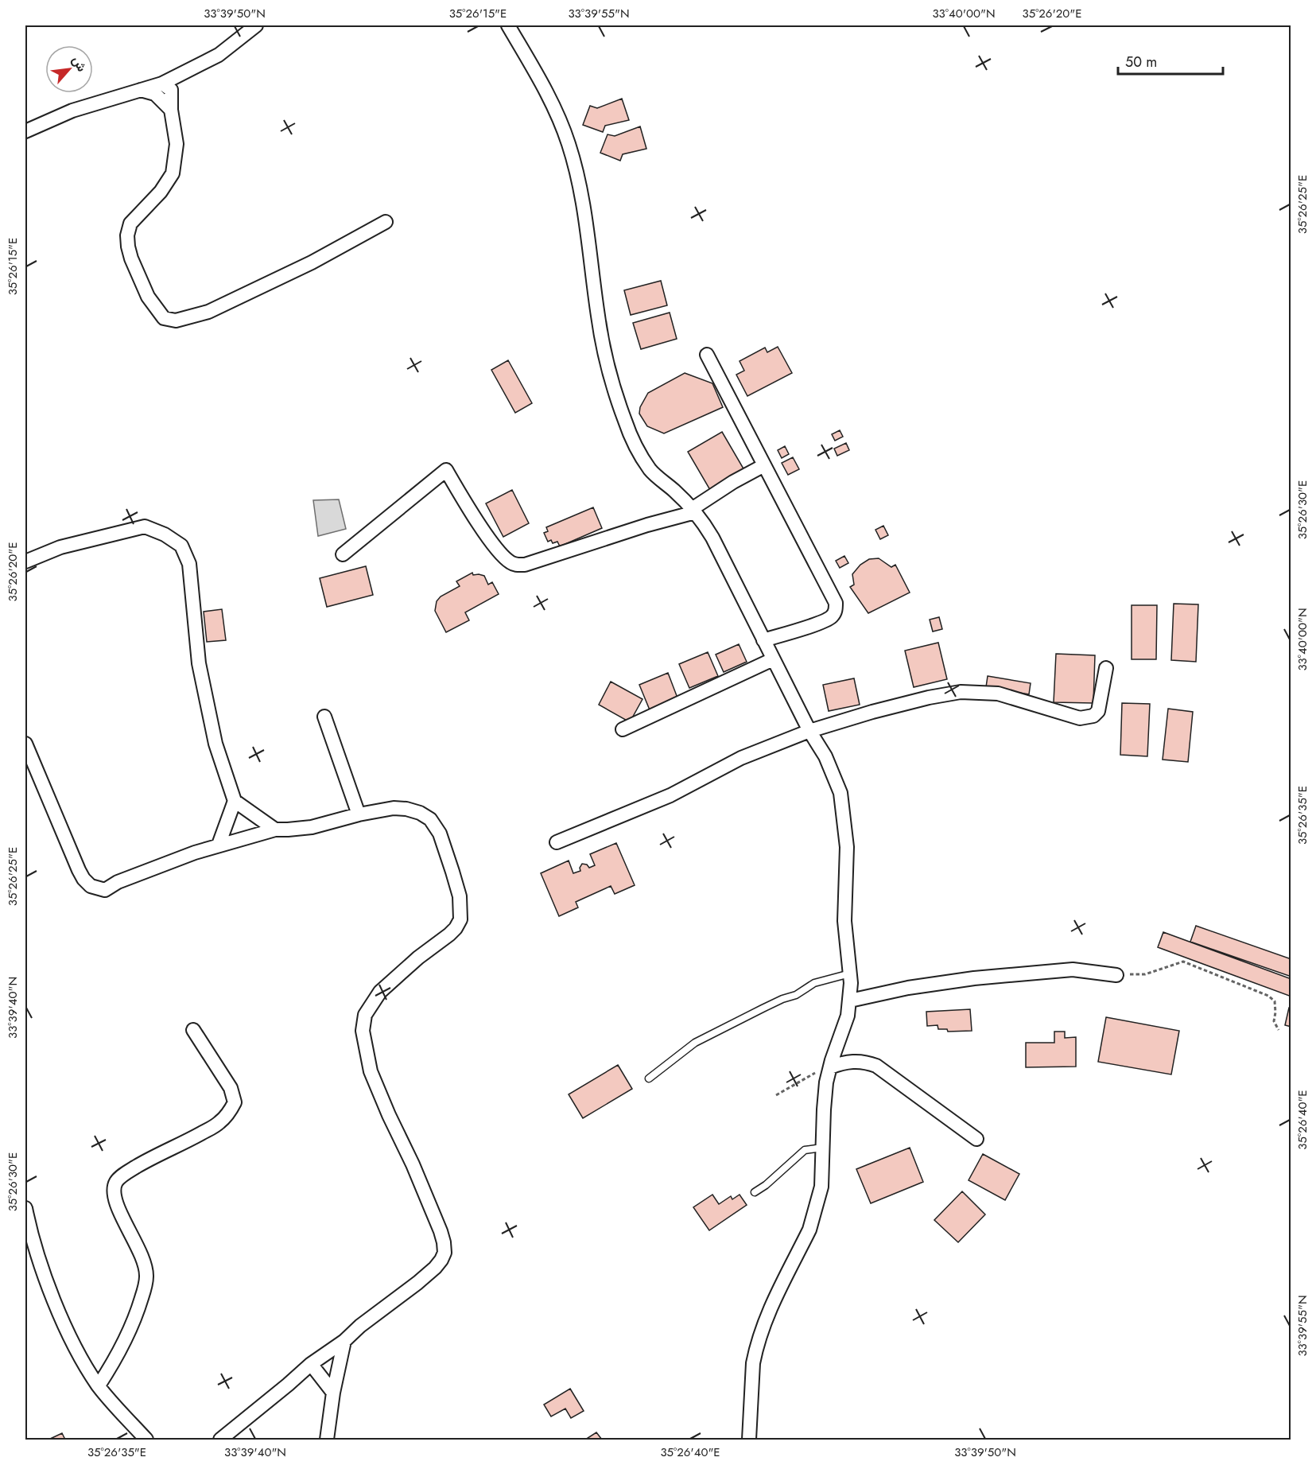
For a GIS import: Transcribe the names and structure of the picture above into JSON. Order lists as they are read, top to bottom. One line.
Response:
{"scale_bar":"50 m","north":"top right","coordinates":["33°39'50\"N","35°26'15\"E","33°39'55\"N","33°40'00\"N","35°26'20\"E","35°26'25\"E","35°26'30\"E","35°26'35\"E","33°39'40\"N","35°26'40\"E"]}
